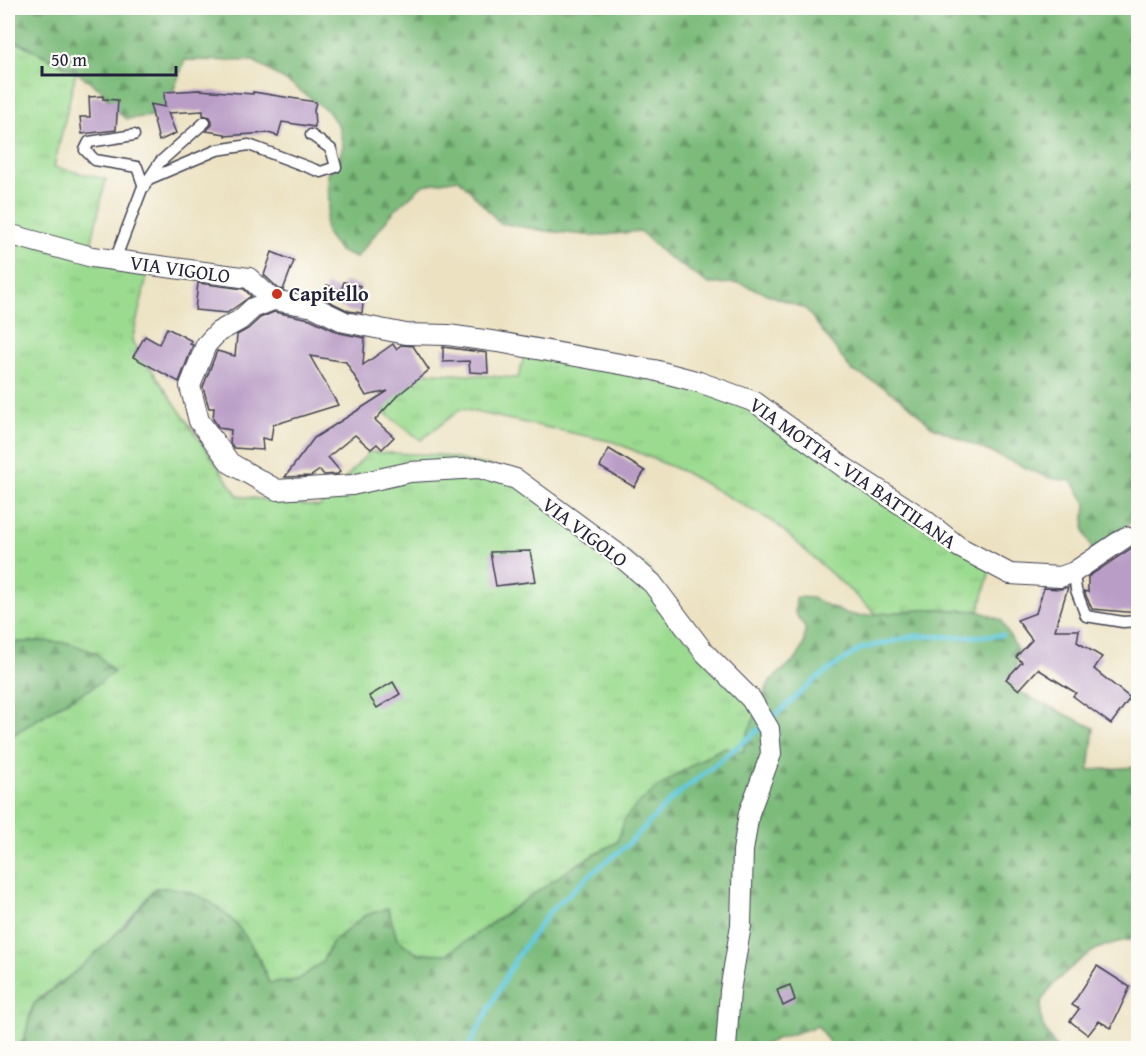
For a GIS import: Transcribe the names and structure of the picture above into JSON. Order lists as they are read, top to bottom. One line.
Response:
{"streets":{"street":["VIA VIGOLO","VIA MOTTA - VIA BATTILANA"]},"crossings":[["VIA VIGOLO","VIA MOTTA - VIA BATTILANA"]],"places":["Capitello"],"scale_bar":"50 m"}
